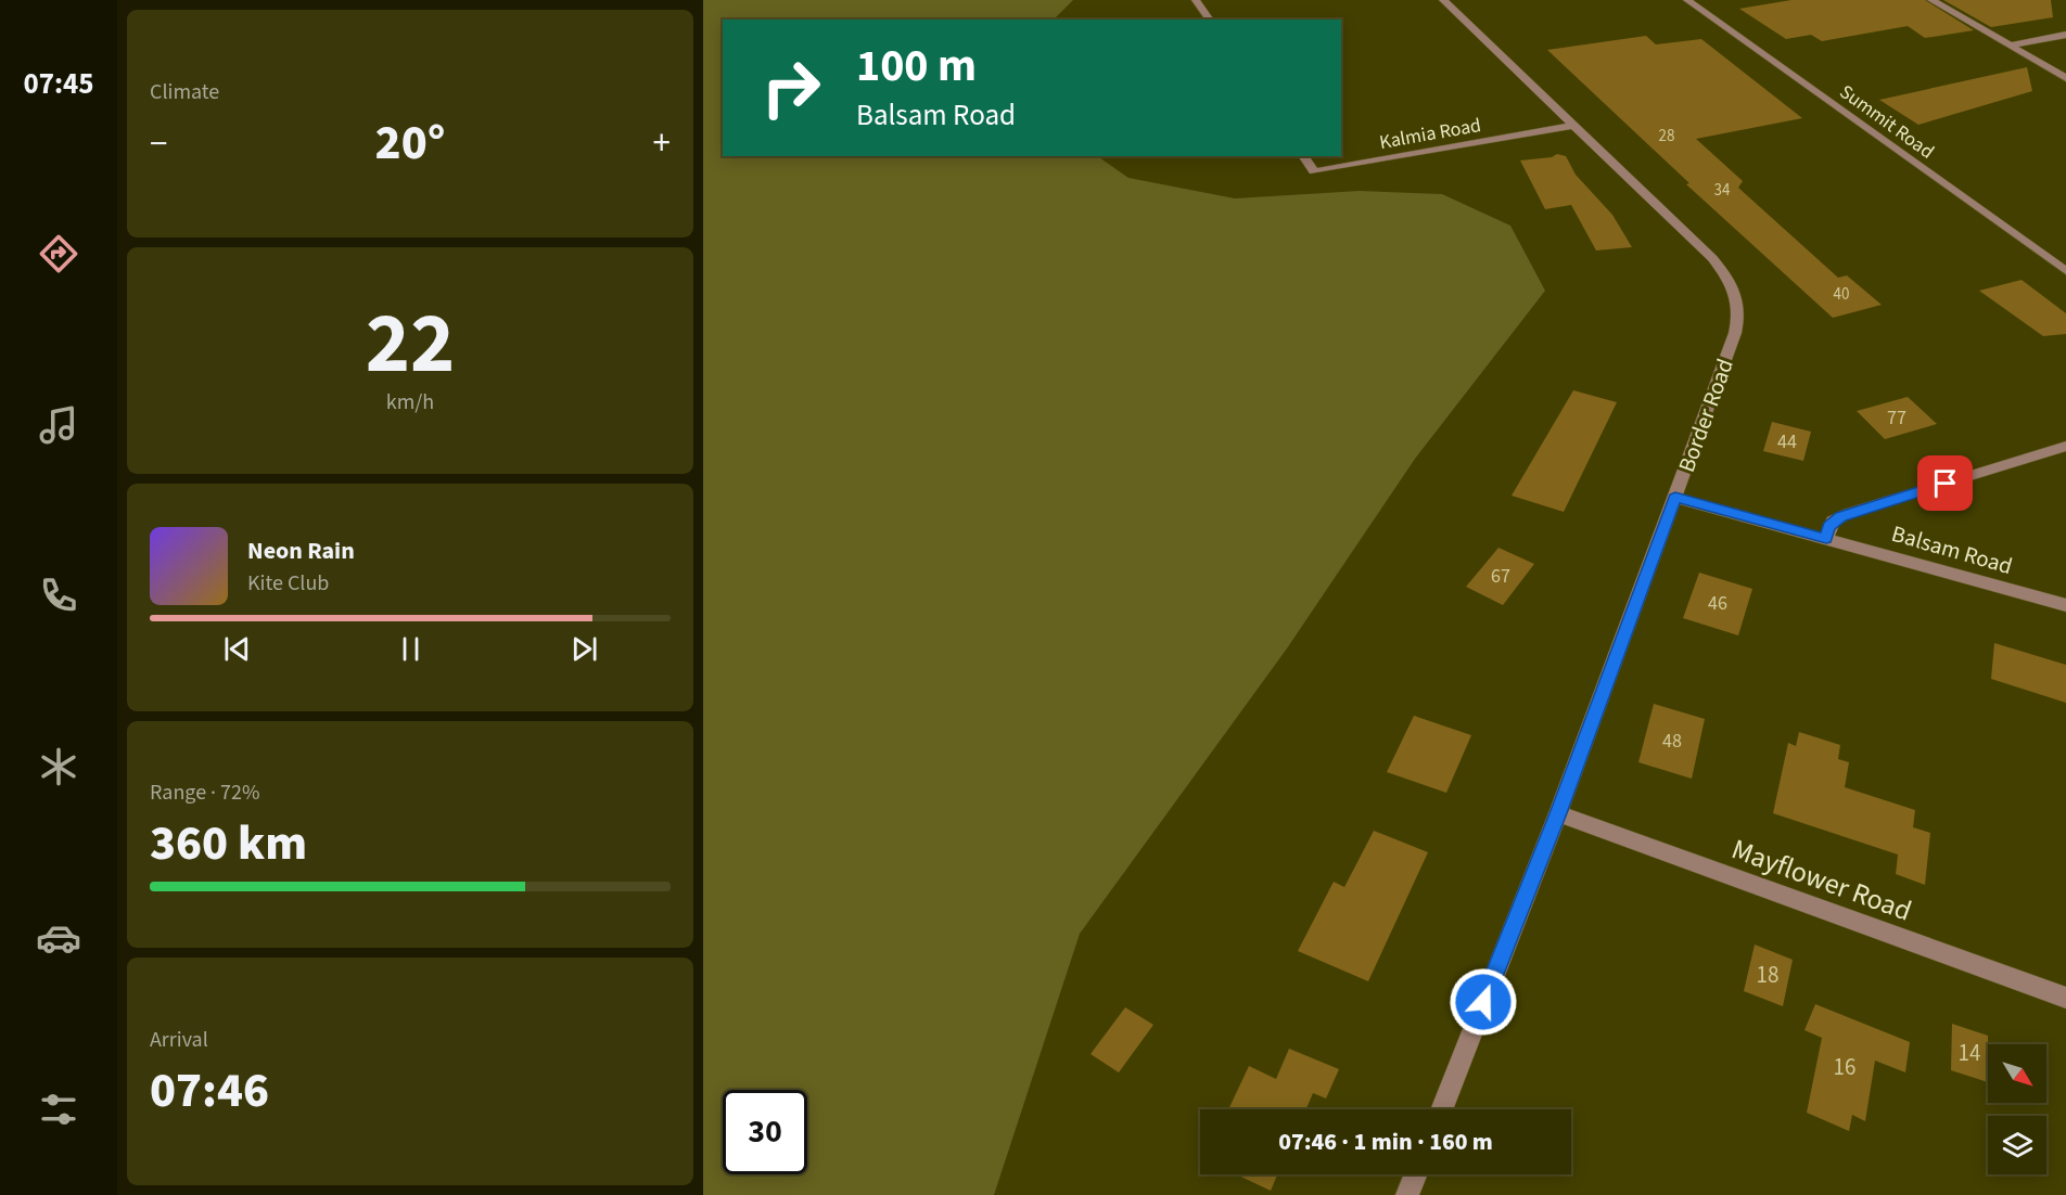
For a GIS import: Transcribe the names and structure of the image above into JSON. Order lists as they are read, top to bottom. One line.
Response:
{"streets":{"street":["Summit Road","Kalmia Road","Border Road","Balsam Road","Mayflower Road"]},"crossings":[["Kalmia Road","Border Road"],["Border Road","Balsam Road"],["Border Road","Mayflower Road"]],"house_numbers":["28","34","40","77","44","67","46","48","18","14","16"],"north":"bottom right","page":{"tabs":"07:45","tile":["Climate",["22","km/h"],["Range · 72%","360 km"],["Arrival","07:46"]],"turn":["100 m","Balsam Road"],"heat":["−","20°","+"],"song":["Neon Rain","Kite Club"],"limit":"30","trip":"07:46 · 1 min · 160 m"}}
